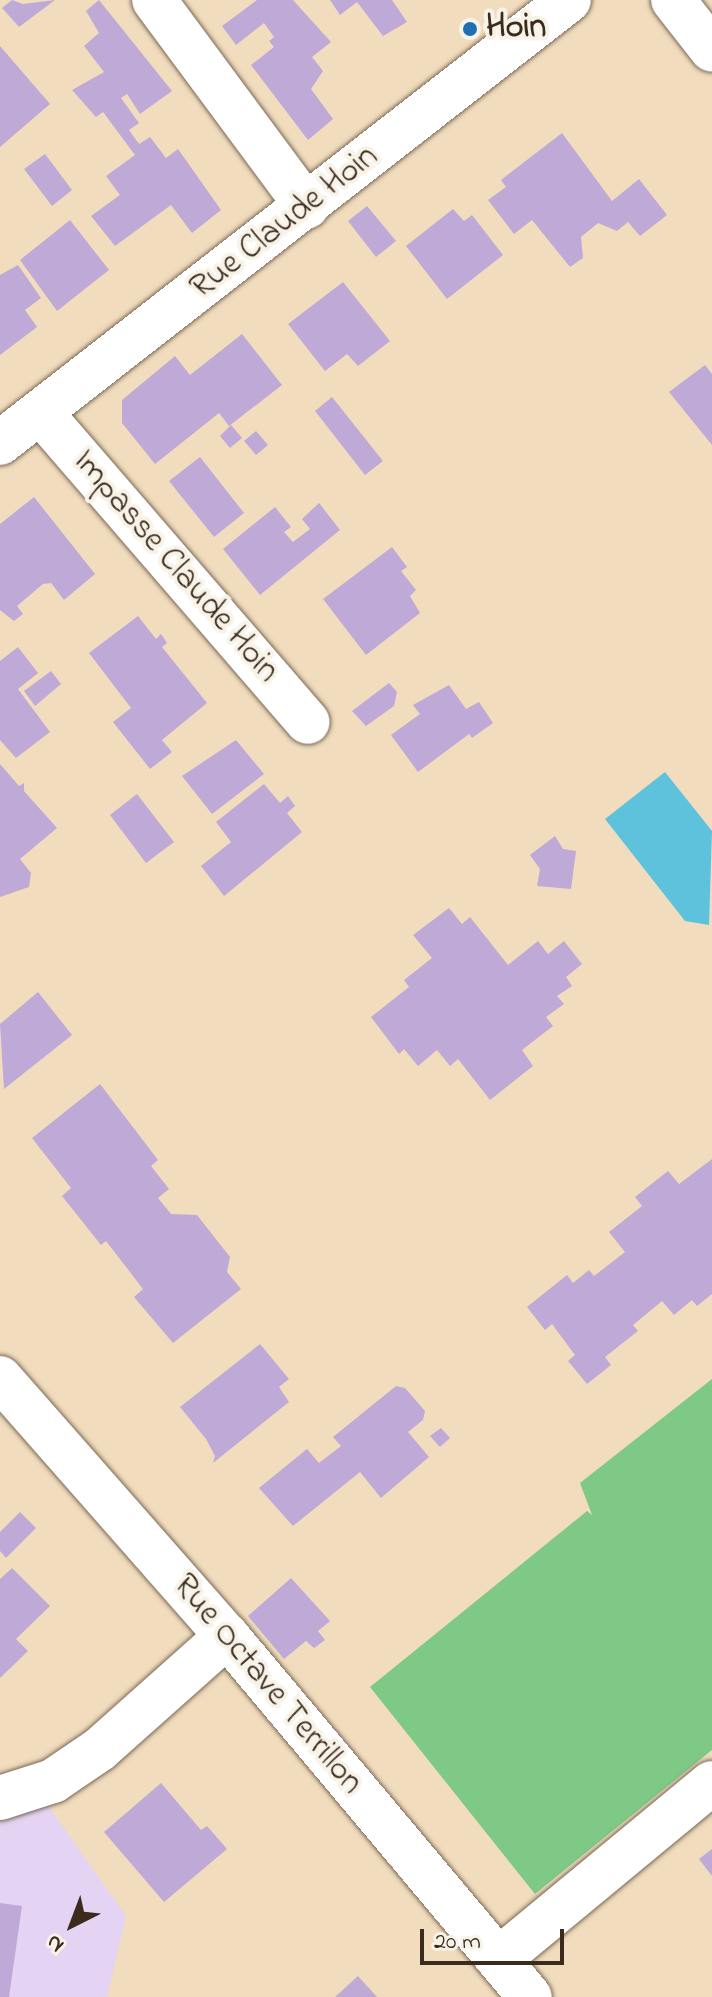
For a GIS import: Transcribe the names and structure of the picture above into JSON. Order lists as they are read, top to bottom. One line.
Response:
{"streets":{"street":["Rue Claude Hoin","Impasse Claude Hoin","Rue Octave Terrillon"]},"crossings":[["Rue Claude Hoin","Impasse Claude Hoin"]],"places":["Hoin"],"scale_bar":"20 m","north":"bottom left"}
